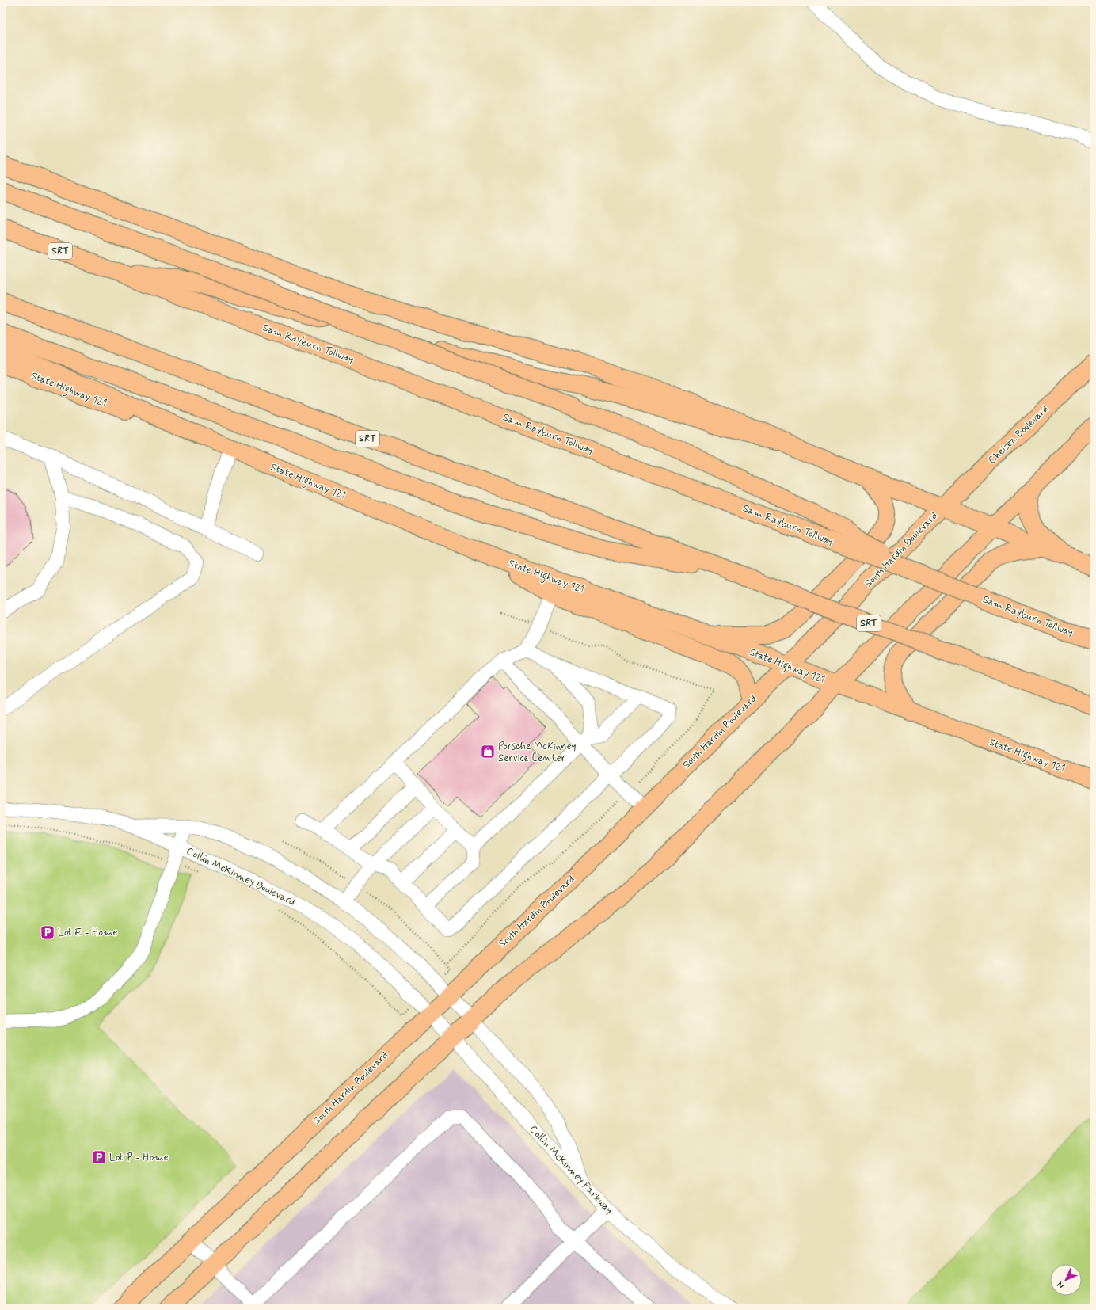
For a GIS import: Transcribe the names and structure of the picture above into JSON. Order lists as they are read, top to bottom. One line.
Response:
{"streets":{"main road":["SRT","Sam Rayburn Tollway","State Highway 121","Chelsea Boulevard","South Hardin Boulevard"],"street":["Collin McKinney Boulevard","Collin McKinney Parkway"]},"crossings":[["State Highway 121","South Hardin Boulevard"],["Chelsea Boulevard","South Hardin Boulevard"],["South Hardin Boulevard","Collin McKinney Boulevard"],["South Hardin Boulevard","Collin McKinney Parkway"],["Collin McKinney Boulevard","Collin McKinney Parkway"]],"places":{"shop":["Porsche McKinney Service Center"],"parking":["Lot E - Home","Lot P - Home"]},"north":"bottom left"}
